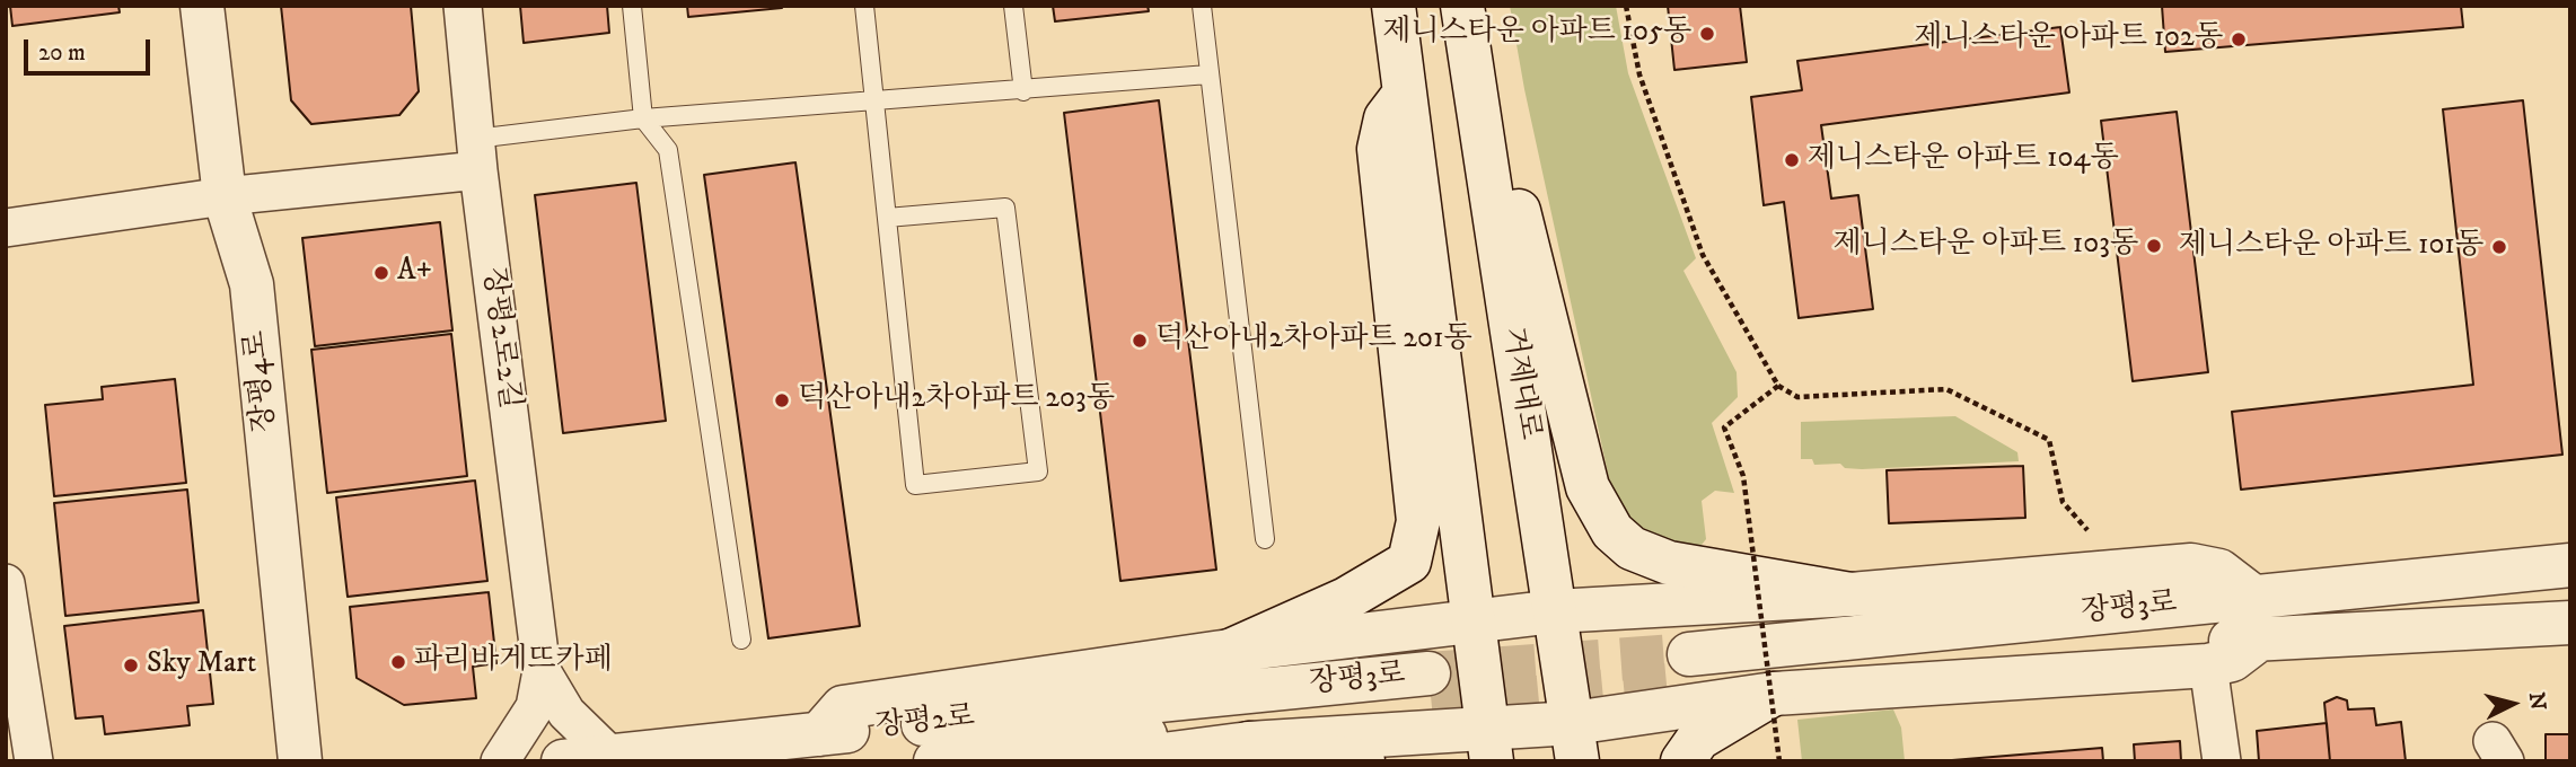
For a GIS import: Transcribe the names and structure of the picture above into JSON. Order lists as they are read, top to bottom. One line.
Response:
{"streets":{"street":["장평2로2길","장평4로","거제대로","장평3로","장평2로"]},"crossings":[["장평3로","장평2로"]],"places":["제니스타운 아파트 105동","제니스타운 아파트 102동","제니스타운 아파트 104동","제니스타운 아파트 103동","제니스타운 아파트 101동","A+","덕산아내2차아파트 201동","덕산아내2차아파트 203동","파리바게뜨카페","Sky Mart"],"scale_bar":"20 m","north":"right"}
